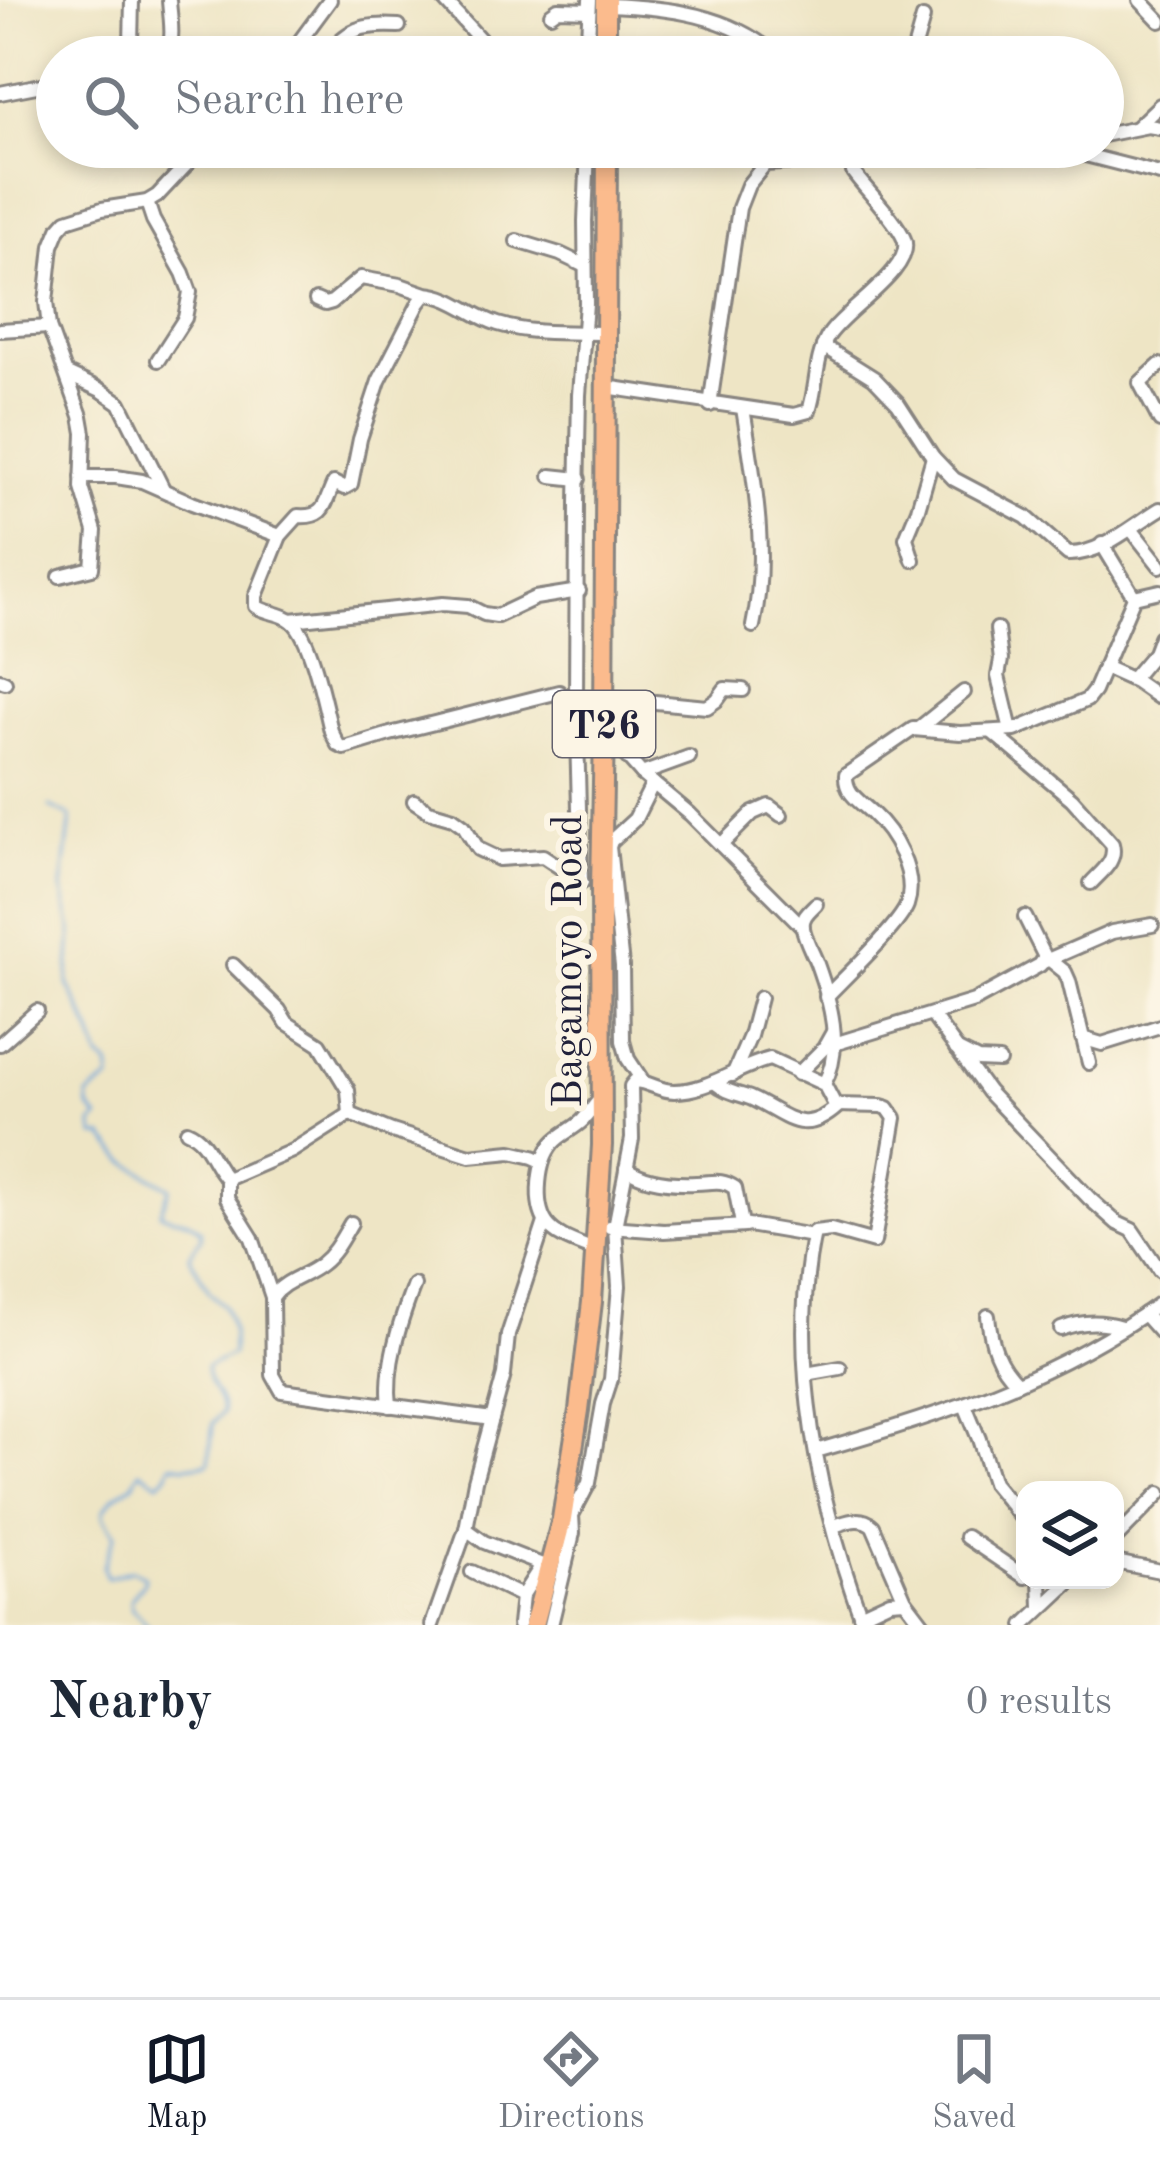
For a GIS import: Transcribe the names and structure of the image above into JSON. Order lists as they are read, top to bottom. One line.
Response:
{"streets":{"highway":["T26","Bagamoyo Road"]},"page":{"search":"Search here","heading":["Nearby","0 results"],"nav":["Map","Directions","Saved"]}}
